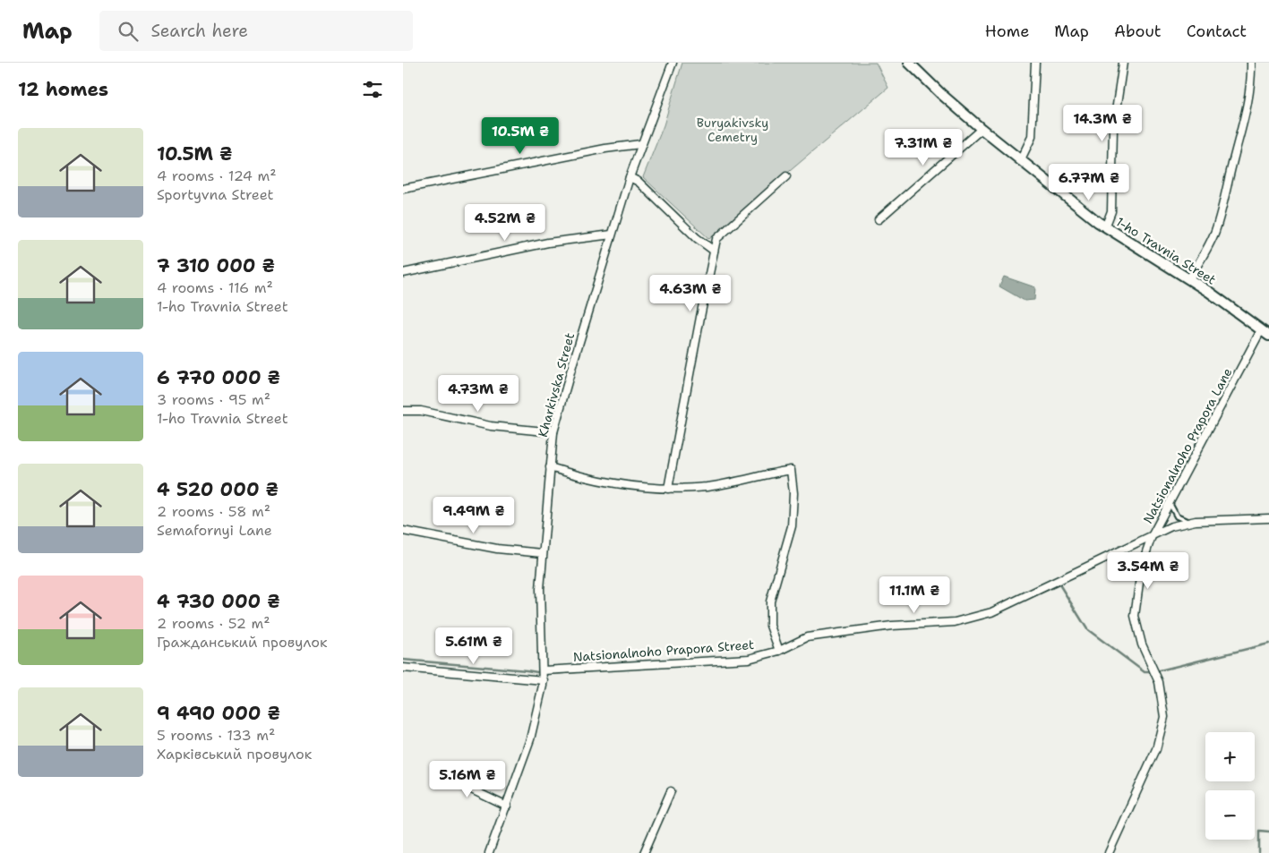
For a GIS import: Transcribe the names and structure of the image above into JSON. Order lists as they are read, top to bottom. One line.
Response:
{"streets":{"street":["1-ho Travnia Street","Kharkivska Street","Natsionalnoho Prapora Lane","Natsionalnoho Prapora Street"]},"crossings":[["1-ho Travnia Street","Natsionalnoho Prapora Lane"],["Kharkivska Street","Natsionalnoho Prapora Street"],["Natsionalnoho Prapora Lane","Natsionalnoho Prapora Street"]],"parks":["Buryakivsky Cemetry"],"page":{"header":"Map","search":"Search here","nav":["Home","Map","About","Contact"],"heading":"12 homes","price":["14.3M ₴","10.5M ₴","7.31M ₴","6.77M ₴","4.52M ₴","4.63M ₴","4.73M ₴","9.49M ₴","3.54M ₴","11.1M ₴","5.61M ₴","5.16M ₴"],"list":[{"name":"10.5M ₴","note":"4 rooms · 124 m² · Sportyvna Street"},{"name":"7 310 000 ₴","note":"4 rooms · 116 m² · 1-ho Travnia Street"},{"name":"6 770 000 ₴","note":"3 rooms · 95 m² · 1-ho Travnia Street"},{"name":"4 520 000 ₴","note":"2 rooms · 58 m² · Semafornyi Lane"},{"name":"4 730 000 ₴","note":"2 rooms · 52 m² · Гражданський провулок"},{"name":"9 490 000 ₴","note":"5 rooms · 133 m² · Харківський провулок"}],"map_buttons":["+","−"]}}
